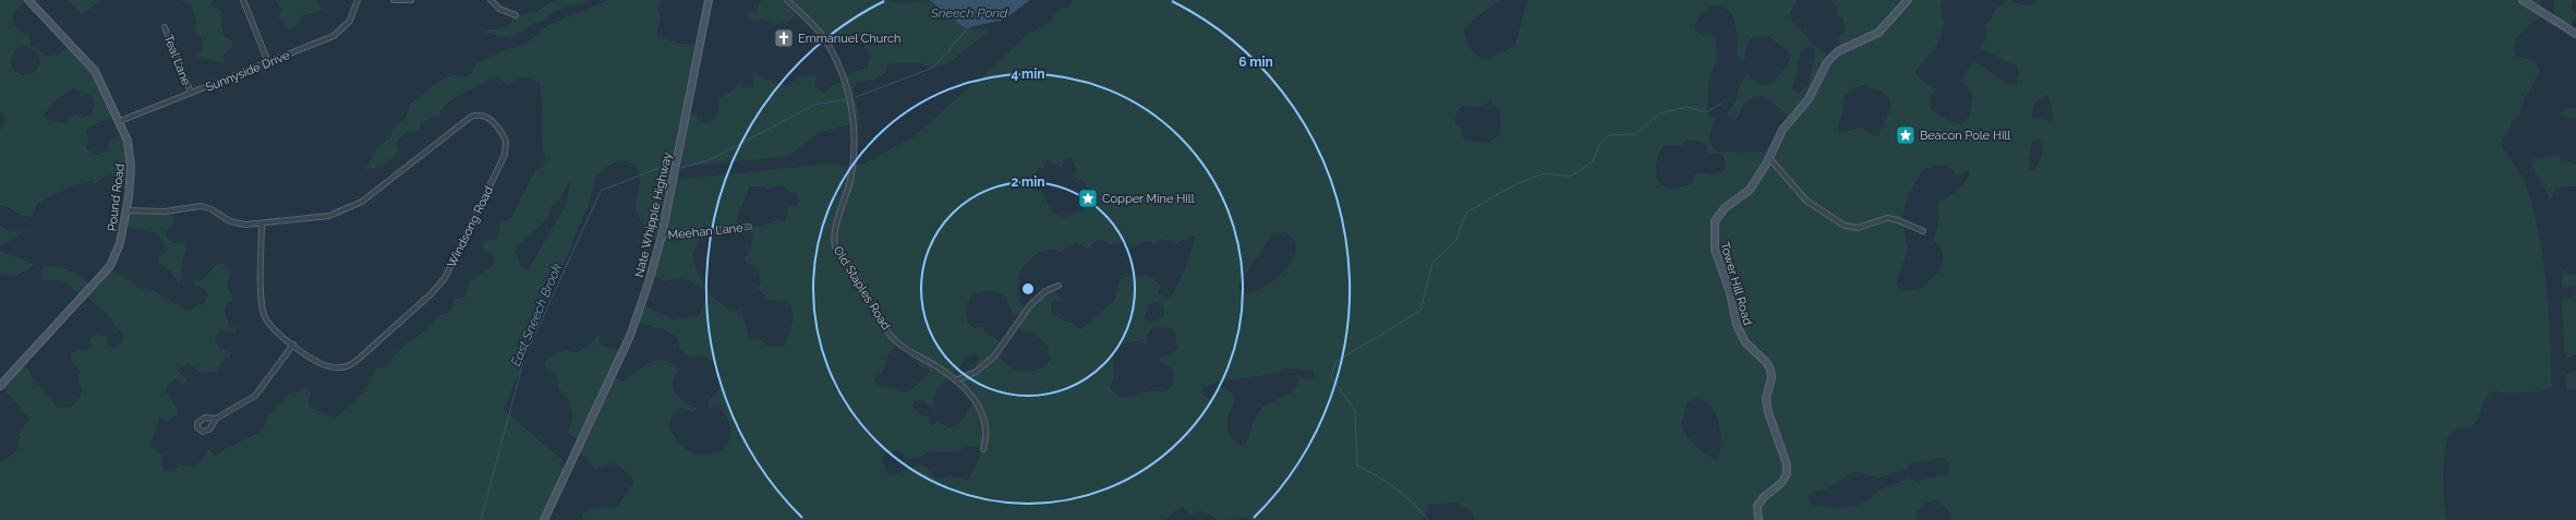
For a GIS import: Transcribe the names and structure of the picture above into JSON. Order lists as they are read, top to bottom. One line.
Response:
{"streets":{"street":["Teal Lane","Sunnyside Drive","Pound Road","Nate Whipple Highway","Windsong Road","Meehan Lane","Tower Hill Road","Old Staples Road"]},"crossings":[["Teal Lane","Sunnyside Drive"],["Sunnyside Drive","Pound Road"],["Pound Road","Windsong Road"],["Nate Whipple Highway","Meehan Lane"]],"water":["Sneech Pond","East Sneech Brook"],"places":{"church":["Emmanuel Church"],"place":["Beacon Pole Hill","Copper Mine Hill"]},"rings":["6 min","4 min","2 min"]}
